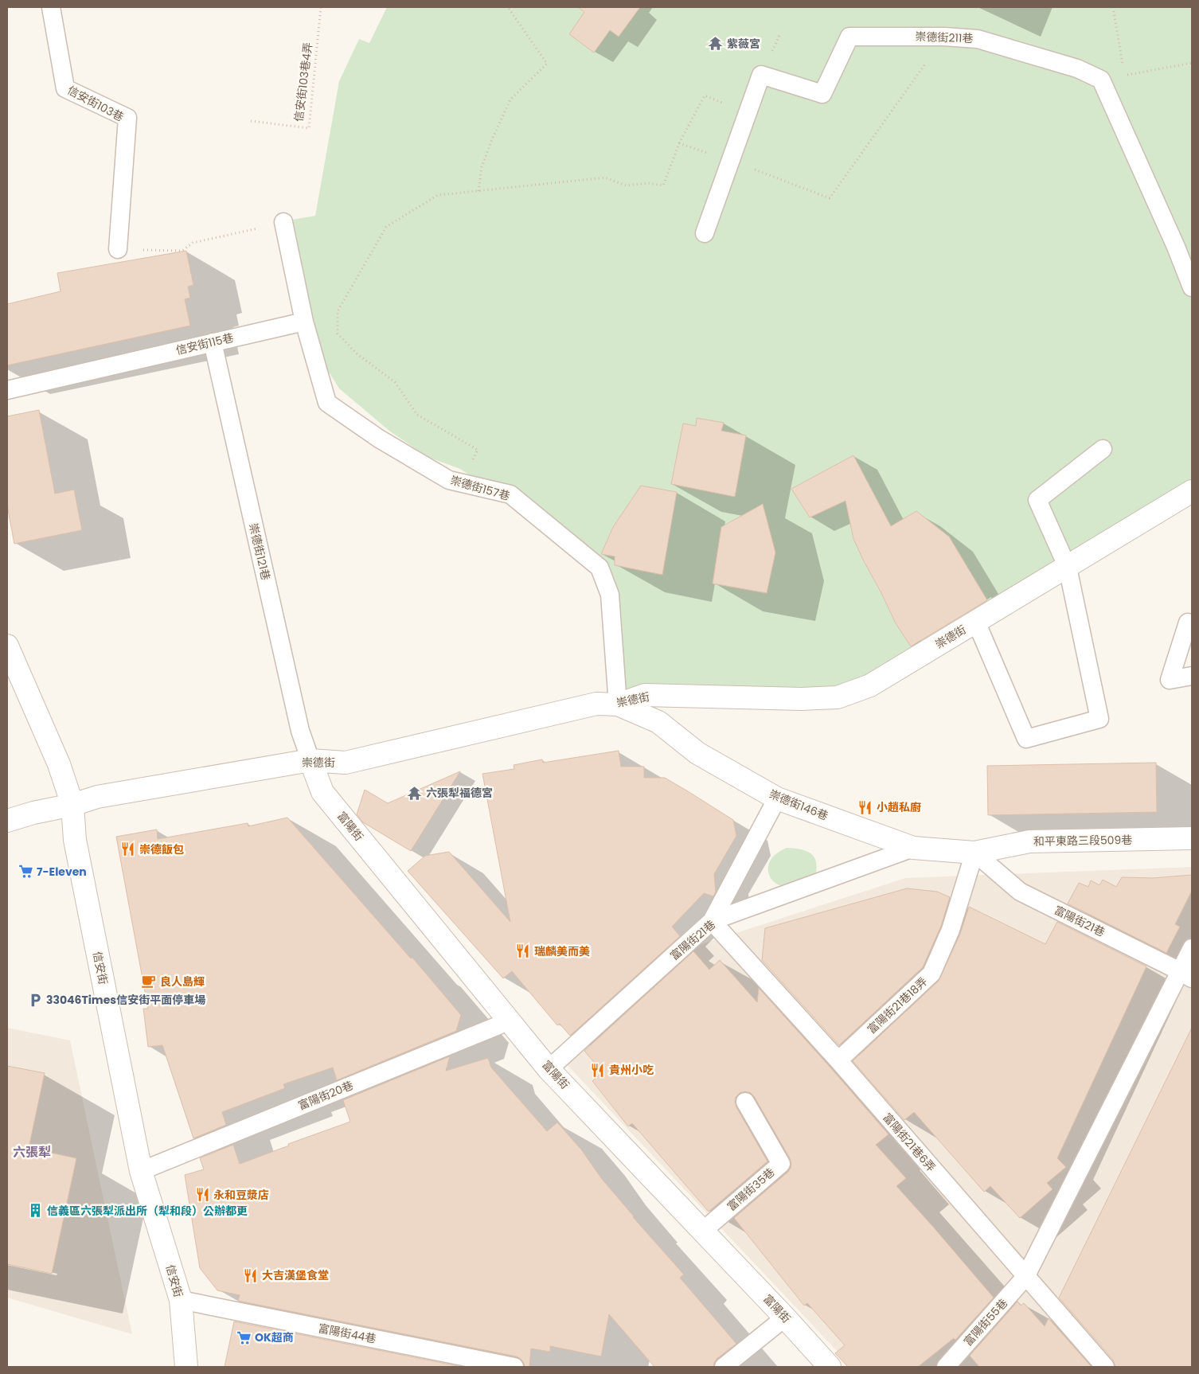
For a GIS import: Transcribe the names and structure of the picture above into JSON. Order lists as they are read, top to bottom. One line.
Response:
{"streets":{"street":["崇德街","崇德街146巷","富陽街","和平東路三段509巷","信安街"],"lane":["崇德街211巷","信安街103巷","信安街115巷","崇德街157巷","崇德街121巷","富陽街21巷","富陽街21巷18弄","富陽街20巷","富陽街21巷6弄","富陽街35巷","富陽街55巷","富陽街44巷"],"path":["信安街103巷4弄"]},"crossings":[["信安街115巷","崇德街157巷"],["信安街115巷","崇德街121巷"],["崇德街157巷","崇德街"],["崇德街157巷","崇德街146巷"],["崇德街121巷","崇德街"],["崇德街121巷","富陽街"],["崇德街","崇德街146巷"],["崇德街","富陽街"],["崇德街","信安街"],["崇德街146巷","和平東路三段509巷"],["崇德街146巷","富陽街21巷"],["崇德街146巷","富陽街21巷18弄"],["富陽街","富陽街21巷"],["富陽街","富陽街20巷"],["富陽街","富陽街35巷"],["和平東路三段509巷","富陽街21巷"],["和平東路三段509巷","富陽街21巷18弄"],["富陽街21巷","富陽街21巷18弄"],["富陽街21巷","富陽街21巷6弄"],["富陽街21巷","富陽街55巷"],["信安街","富陽街20巷"],["信安街","富陽街44巷"],["富陽街21巷18弄","富陽街21巷6弄"],["富陽街21巷6弄","富陽街55巷"]],"districts":["六張犁"],"places":{"temple":["紫薇宮","六張犁福德宮"],"restaurant":["小趙私廚","崇德飯包","瑞麟美而美","貴州小吃","永和豆漿店","大吉漢堡食堂"],"supermarket":["7-Eleven","OK超商"],"cafe":["良人島輝"],"parking":["33046Times信安街平面停車場"],"building":["信義區六張犁派出所（犁和段）公辦都更"]}}
